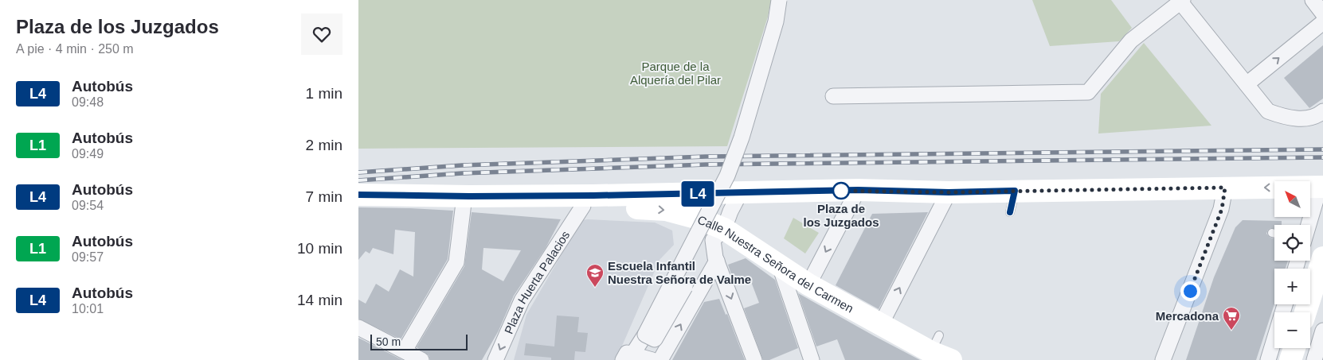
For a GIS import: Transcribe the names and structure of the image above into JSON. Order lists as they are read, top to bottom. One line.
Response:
{"streets":{"street":["Calle Nuestra Señora del Carmen","Plaza Huerta Palacios"]},"crossings":[["Calle Nuestra Señora del Carmen","Plaza Huerta Palacios"]],"parks":["Parque de la Alquería del Pilar"],"places":{"other":["Plaza de los Juzgados"],"school or university":["Escuela Infantil Nuestra Señora de Valme"],"supermarket":["Mercadona"]},"lines":["bus line L4"],"scale_bar":"50 m","north":"top left","page":{"heading":["Plaza de los Juzgados","A pie · 4 min · 250 m"],"on_map":"L4","list":[{"mark":"L4","name":"Autobús","note":"09:48","value":"1 min"},{"mark":"L1","name":"Autobús","note":"09:49","value":"2 min"},{"mark":"L4","name":"Autobús","note":"09:54","value":"7 min"},{"mark":"L1","name":"Autobús","note":"09:57","value":"10 min"},{"mark":"L4","name":"Autobús","note":"10:01","value":"14 min"}],"map_buttons":["+","−"],"scale":"50 m"}}
